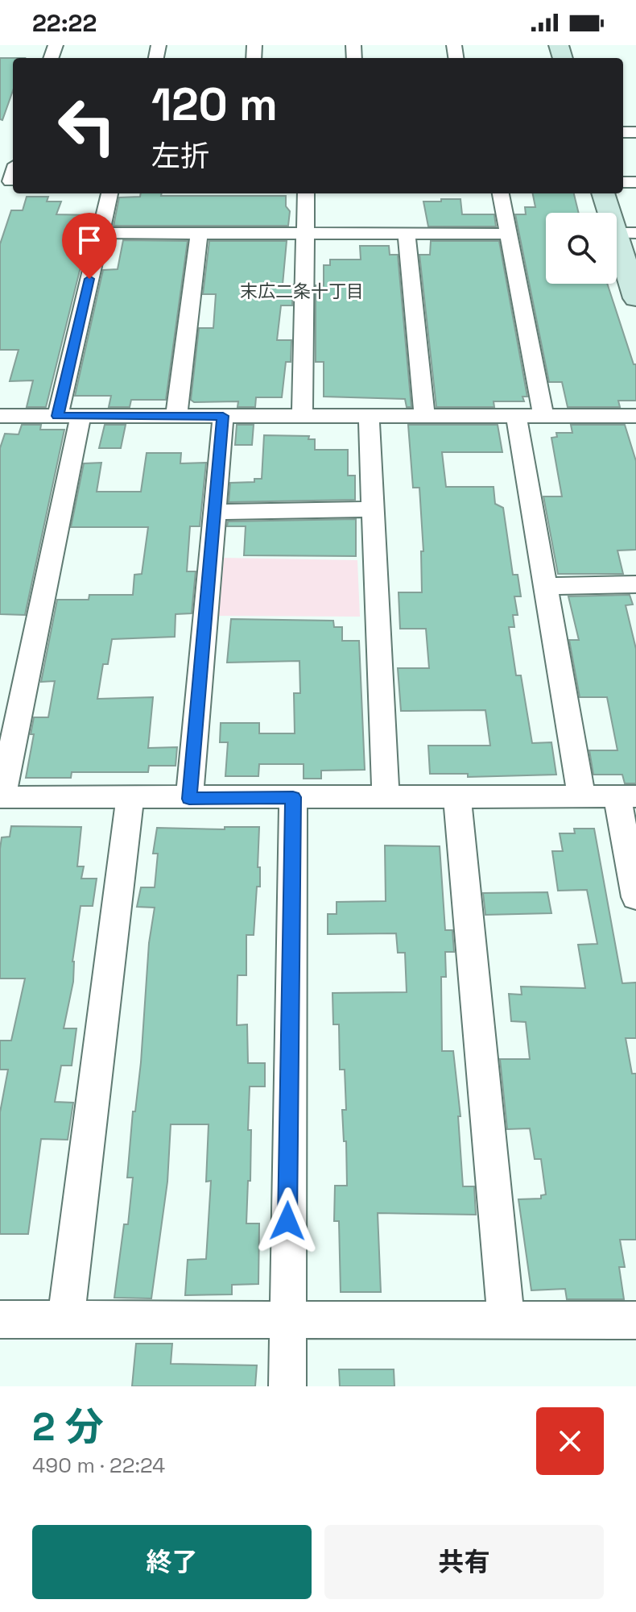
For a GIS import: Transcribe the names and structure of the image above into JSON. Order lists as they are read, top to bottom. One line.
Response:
{"districts":["末広二条十丁目"],"page":{"status":"22:22","turn":["120 m","左折"],"heading":["2 分","490 m · 22:24"],"buttons":["終了","共有"]}}
